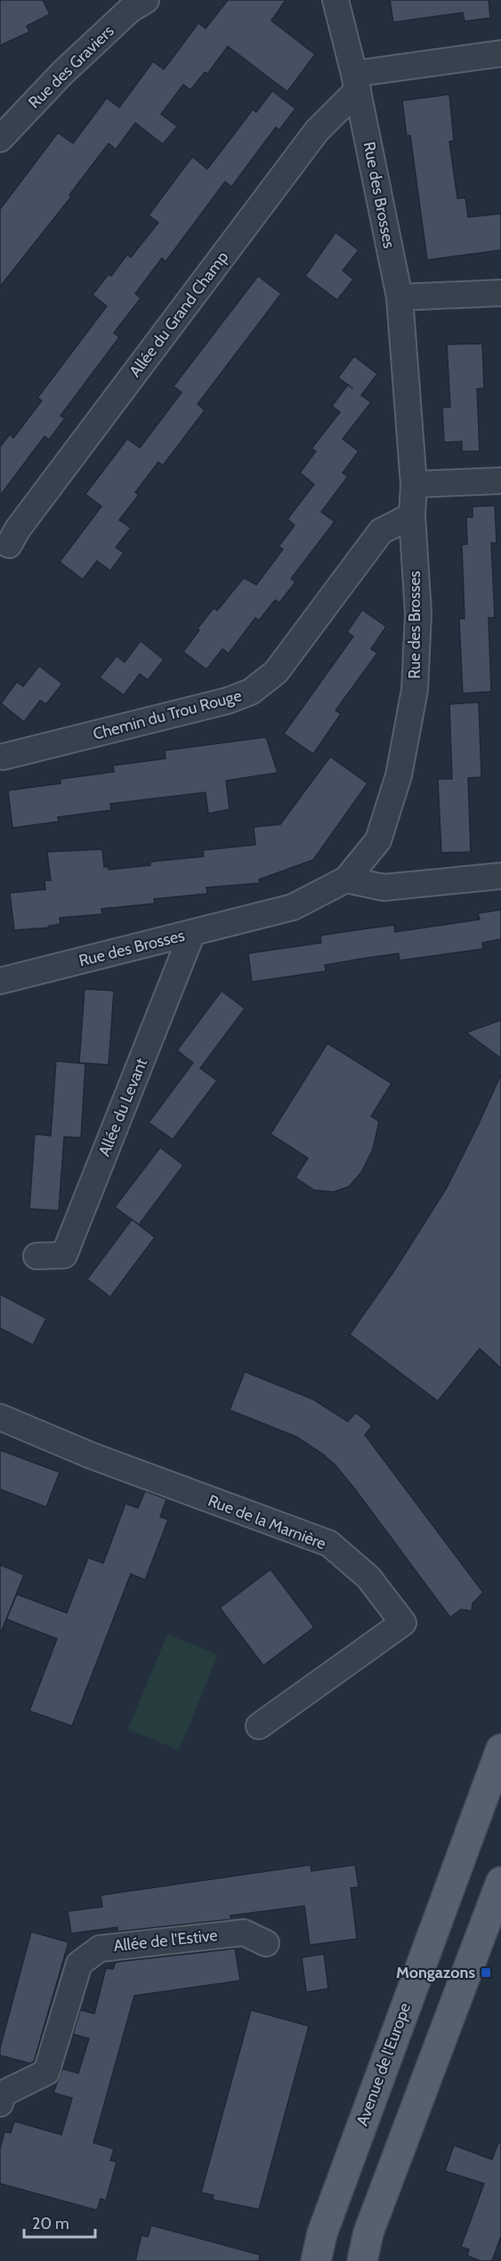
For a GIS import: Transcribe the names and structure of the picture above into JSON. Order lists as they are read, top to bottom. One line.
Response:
{"streets":{"main road":["Avenue de l'Europe"],"street":["Rue des Graviers","Rue des Brosses","Allée du Grand Champ","Chemin du Trou Rouge","Allée du Levant","Rue de la Marnière","Allée de l'Estive"]},"crossings":[["Rue des Brosses","Allée du Grand Champ"],["Rue des Brosses","Chemin du Trou Rouge"],["Rue des Brosses","Allée du Levant"]],"places":{"transit":["Mongazons"]},"scale_bar":"20 m"}
